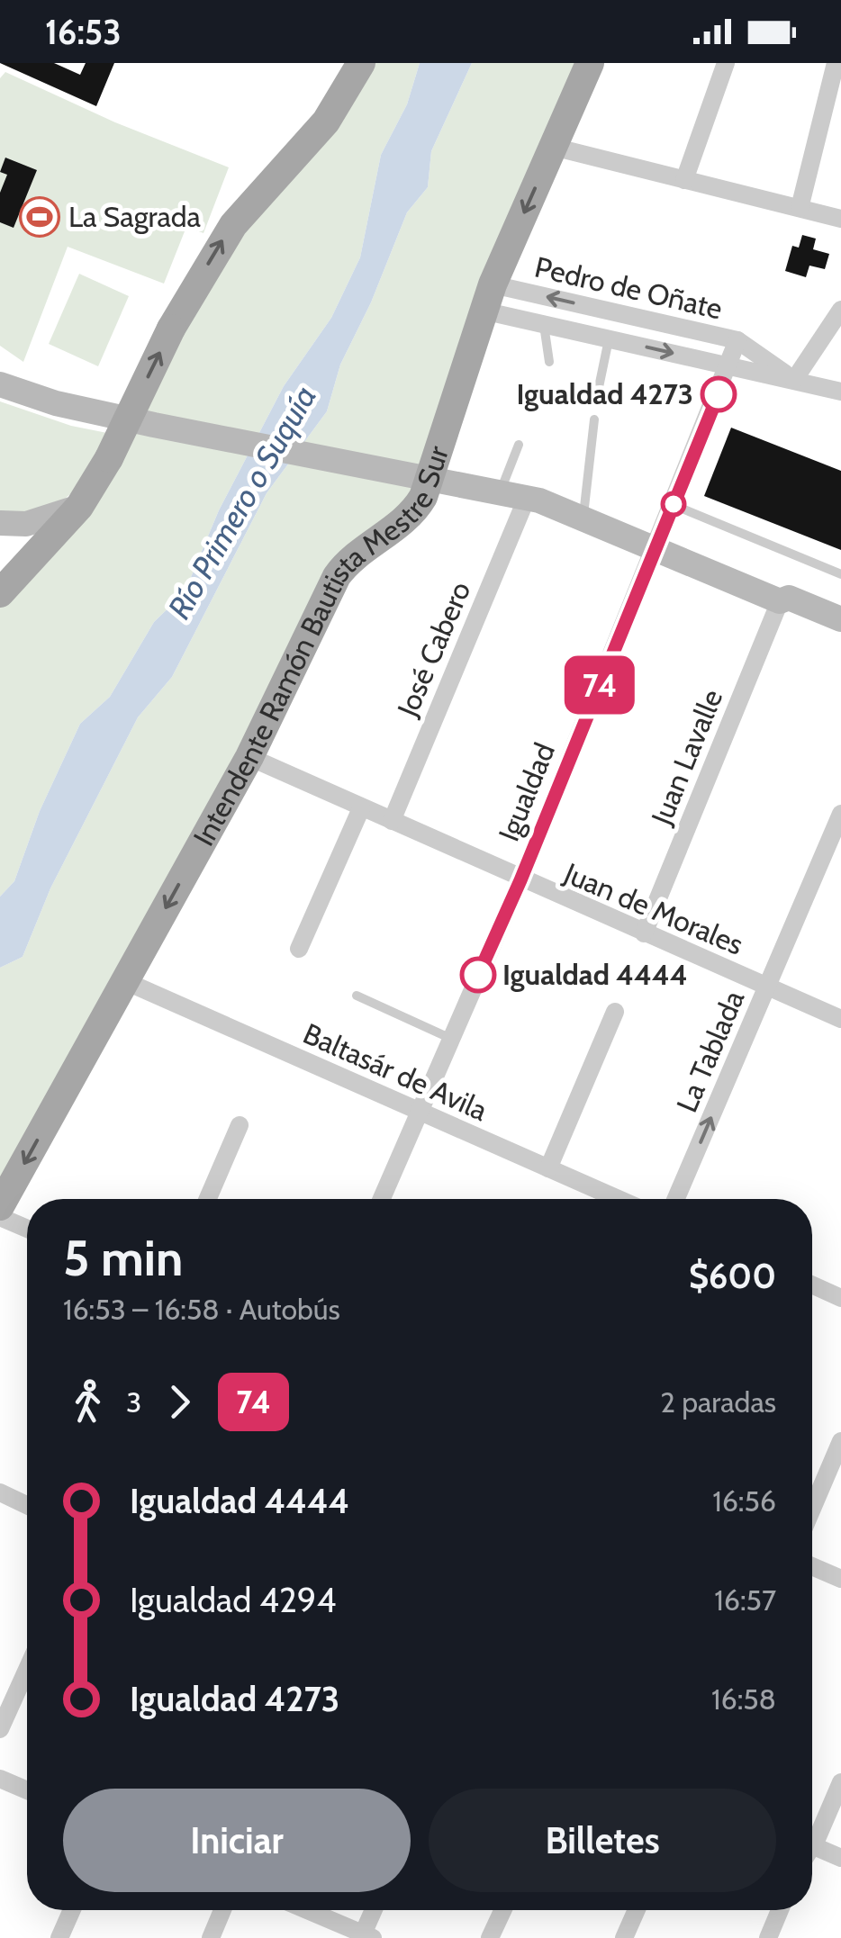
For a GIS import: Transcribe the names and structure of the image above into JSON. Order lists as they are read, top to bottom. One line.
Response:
{"streets":{"main road":["Intendente Ramón Bautista Mestre Sur"],"street":["Pedro de Oñate","José Cabero","Juan Lavalle","Igualdad","Juan de Morales","La Tablada","Baltasár de Avila"]},"crossings":[["Pedro de Oñate","Intendente Ramón Bautista Mestre Sur"],["Pedro de Oñate","Igualdad"],["Intendente Ramón Bautista Mestre Sur","Juan de Morales"],["Intendente Ramón Bautista Mestre Sur","Baltasár de Avila"],["José Cabero","Juan de Morales"],["Juan Lavalle","Juan de Morales"],["Igualdad","Juan de Morales"],["Igualdad","Baltasár de Avila"],["Juan de Morales","La Tablada"]],"one_way":["Intendente Ramón Bautista Mestre Sur"],"water":["Río Primero o Suquía"],"places":{"sports":["La Sagrada"],"other":["Igualdad 4273","Igualdad 4444"]},"lines":["bus line 74"],"page":{"status":"16:53","on_map":"74","heading":["5 min","16:53 – 16:58 · Autobús","$600"],"legs":["3","74","2 paradas"],"list":[{"name":"Igualdad 4444","value":"16:56"},{"name":"Igualdad 4294","value":"16:57"},{"name":"Igualdad 4273","value":"16:58"}],"buttons":["Iniciar","Billetes"]}}
